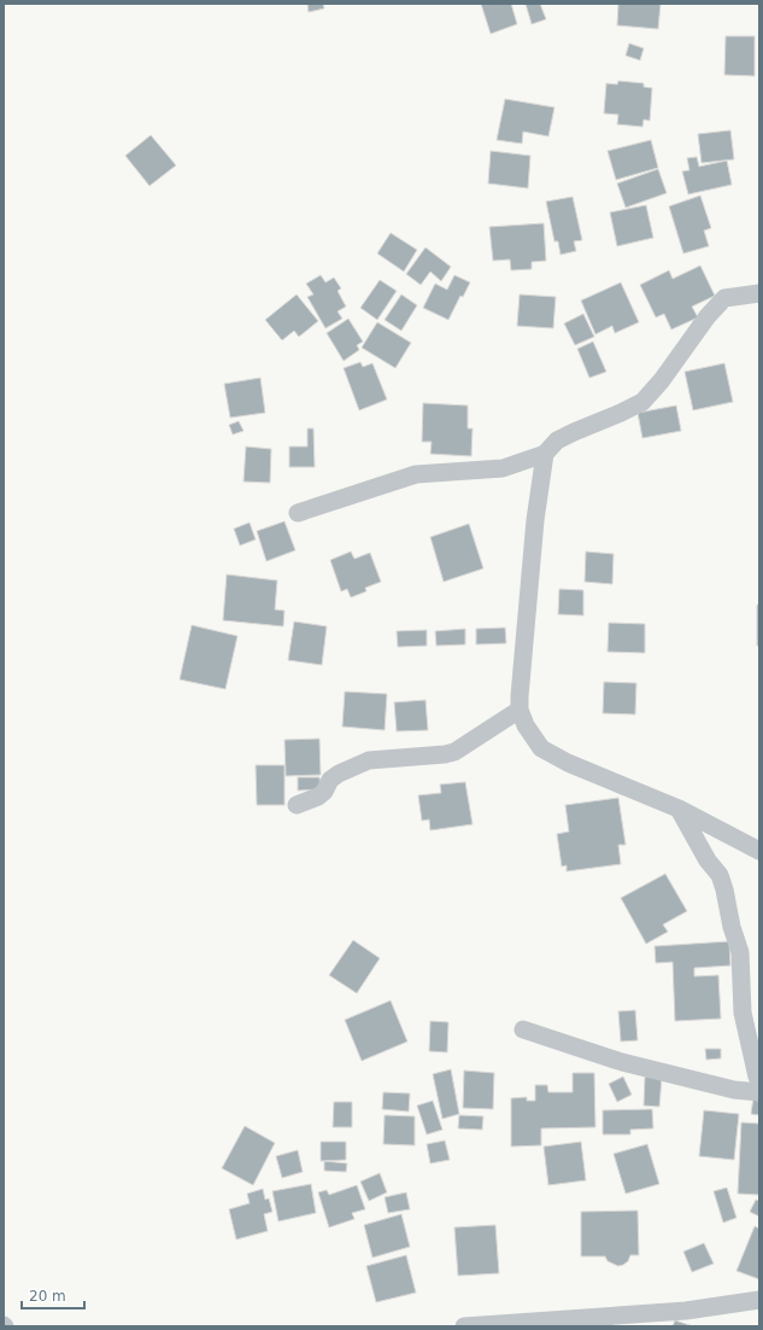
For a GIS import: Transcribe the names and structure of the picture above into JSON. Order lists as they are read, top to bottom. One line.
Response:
{"scale_bar":"20 m"}
